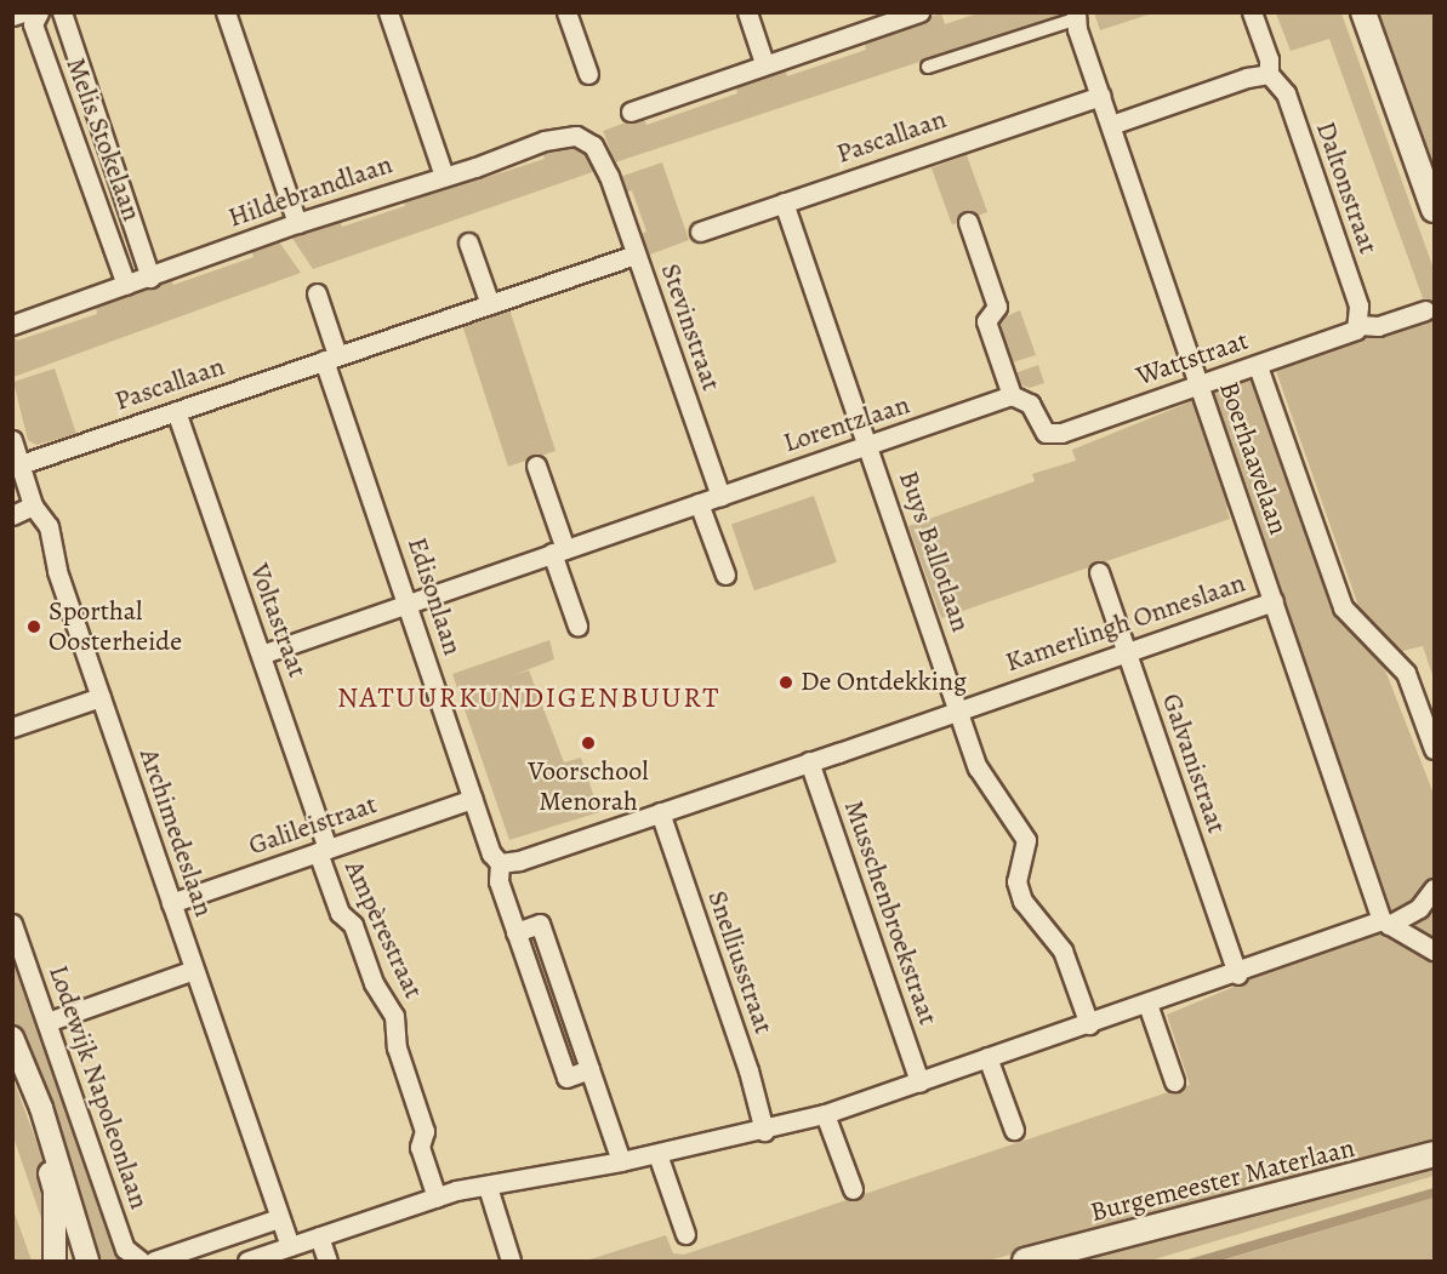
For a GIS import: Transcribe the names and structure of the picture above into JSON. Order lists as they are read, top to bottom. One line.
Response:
{"streets":{"main road":["Burgemeester Materlaan"],"street":["Pascallaan","Melis Stokelaan","Daltonstraat","Hildebrandlaan","Stevinstraat","Wattstraat","Lorentzlaan","Boerhaavelaan","Buys Ballotlaan","Edisonlaan","Voltastraat","Kamerlingh Onneslaan","Galvanistraat","Galileistraat","Archimedeslaan","Musschenbroekstraat","Ampèrestraat","Snelliusstraat","Lodewijk Napoleonlaan"]},"crossings":[["Pascallaan","Stevinstraat"],["Pascallaan","Boerhaavelaan"],["Pascallaan","Buys Ballotlaan"],["Pascallaan","Edisonlaan"],["Pascallaan","Voltastraat"],["Pascallaan","Archimedeslaan"],["Melis Stokelaan","Hildebrandlaan"],["Daltonstraat","Wattstraat"],["Hildebrandlaan","Stevinstraat"],["Stevinstraat","Lorentzlaan"],["Wattstraat","Lorentzlaan"],["Wattstraat","Boerhaavelaan"],["Lorentzlaan","Buys Ballotlaan"],["Lorentzlaan","Edisonlaan"],["Lorentzlaan","Voltastraat"],["Boerhaavelaan","Kamerlingh Onneslaan"],["Buys Ballotlaan","Kamerlingh Onneslaan"],["Edisonlaan","Kamerlingh Onneslaan"],["Edisonlaan","Galileistraat"],["Voltastraat","Galileistraat"],["Voltastraat","Ampèrestraat"],["Kamerlingh Onneslaan","Galvanistraat"],["Kamerlingh Onneslaan","Musschenbroekstraat"],["Kamerlingh Onneslaan","Snelliusstraat"],["Galileistraat","Archimedeslaan"],["Galileistraat","Ampèrestraat"]],"districts":["NATUURKUNDIGENBUURT"],"places":["Sporthal Oosterheide","De Ontdekking","Voorschool Menorah"]}
